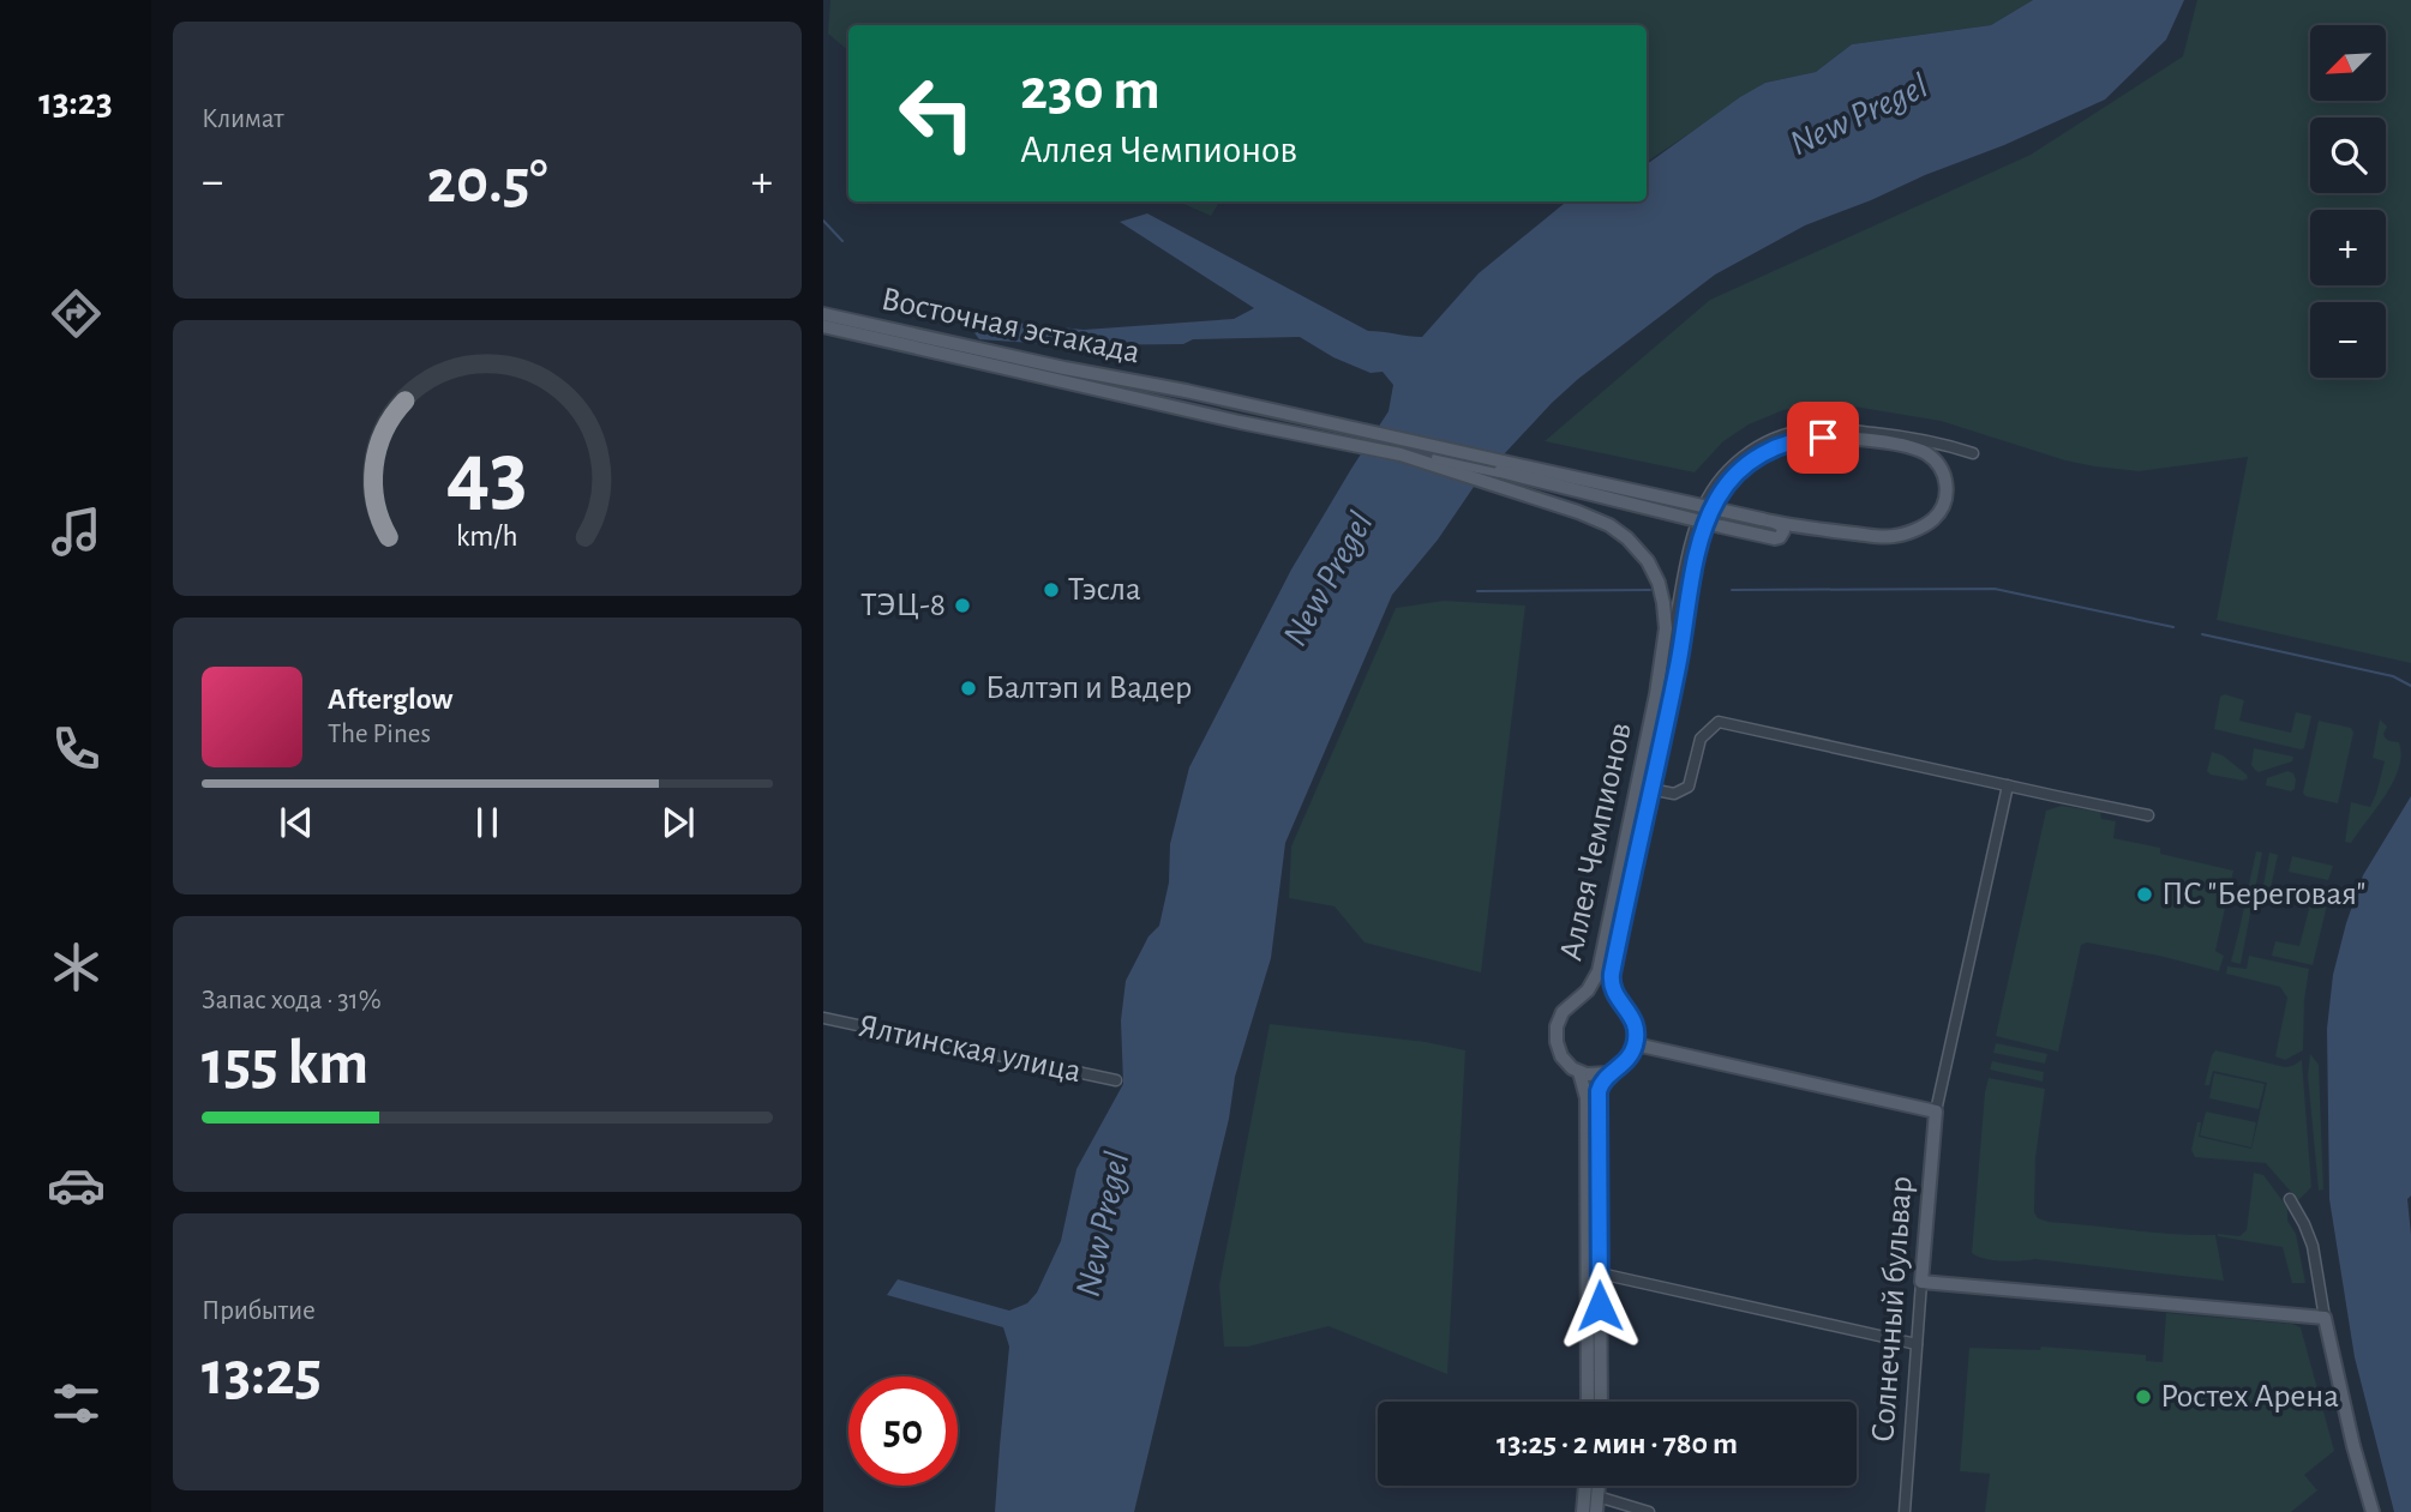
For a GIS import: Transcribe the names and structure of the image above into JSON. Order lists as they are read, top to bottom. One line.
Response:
{"streets":{"main road":["Восточная эстакада","Аллея Чемпионов","Солнечный бульвар"],"street":["Ялтинская улица"]},"crossings":[["Восточная эстакада","Аллея Чемпионов"]],"water":["New Pregel"],"places":["Тэсла","ТЭЦ-8","Балтэп и Вадер","ПС \"Береговая\"","Ростех Арена"],"north":"bottom left","page":{"tabs":"13:23","tile":["Климат",["Запас хода · 31%","155 km"],["Прибытие","13:25"]],"map_buttons":["+","−"],"turn":["230 m","Аллея Чемпионов"],"heat":["−","20.5°","+"],"song":["Afterglow","The Pines"],"limit":"50","trip":"13:25 · 2 мин · 780 m","gauge":["43","km/h"]}}
